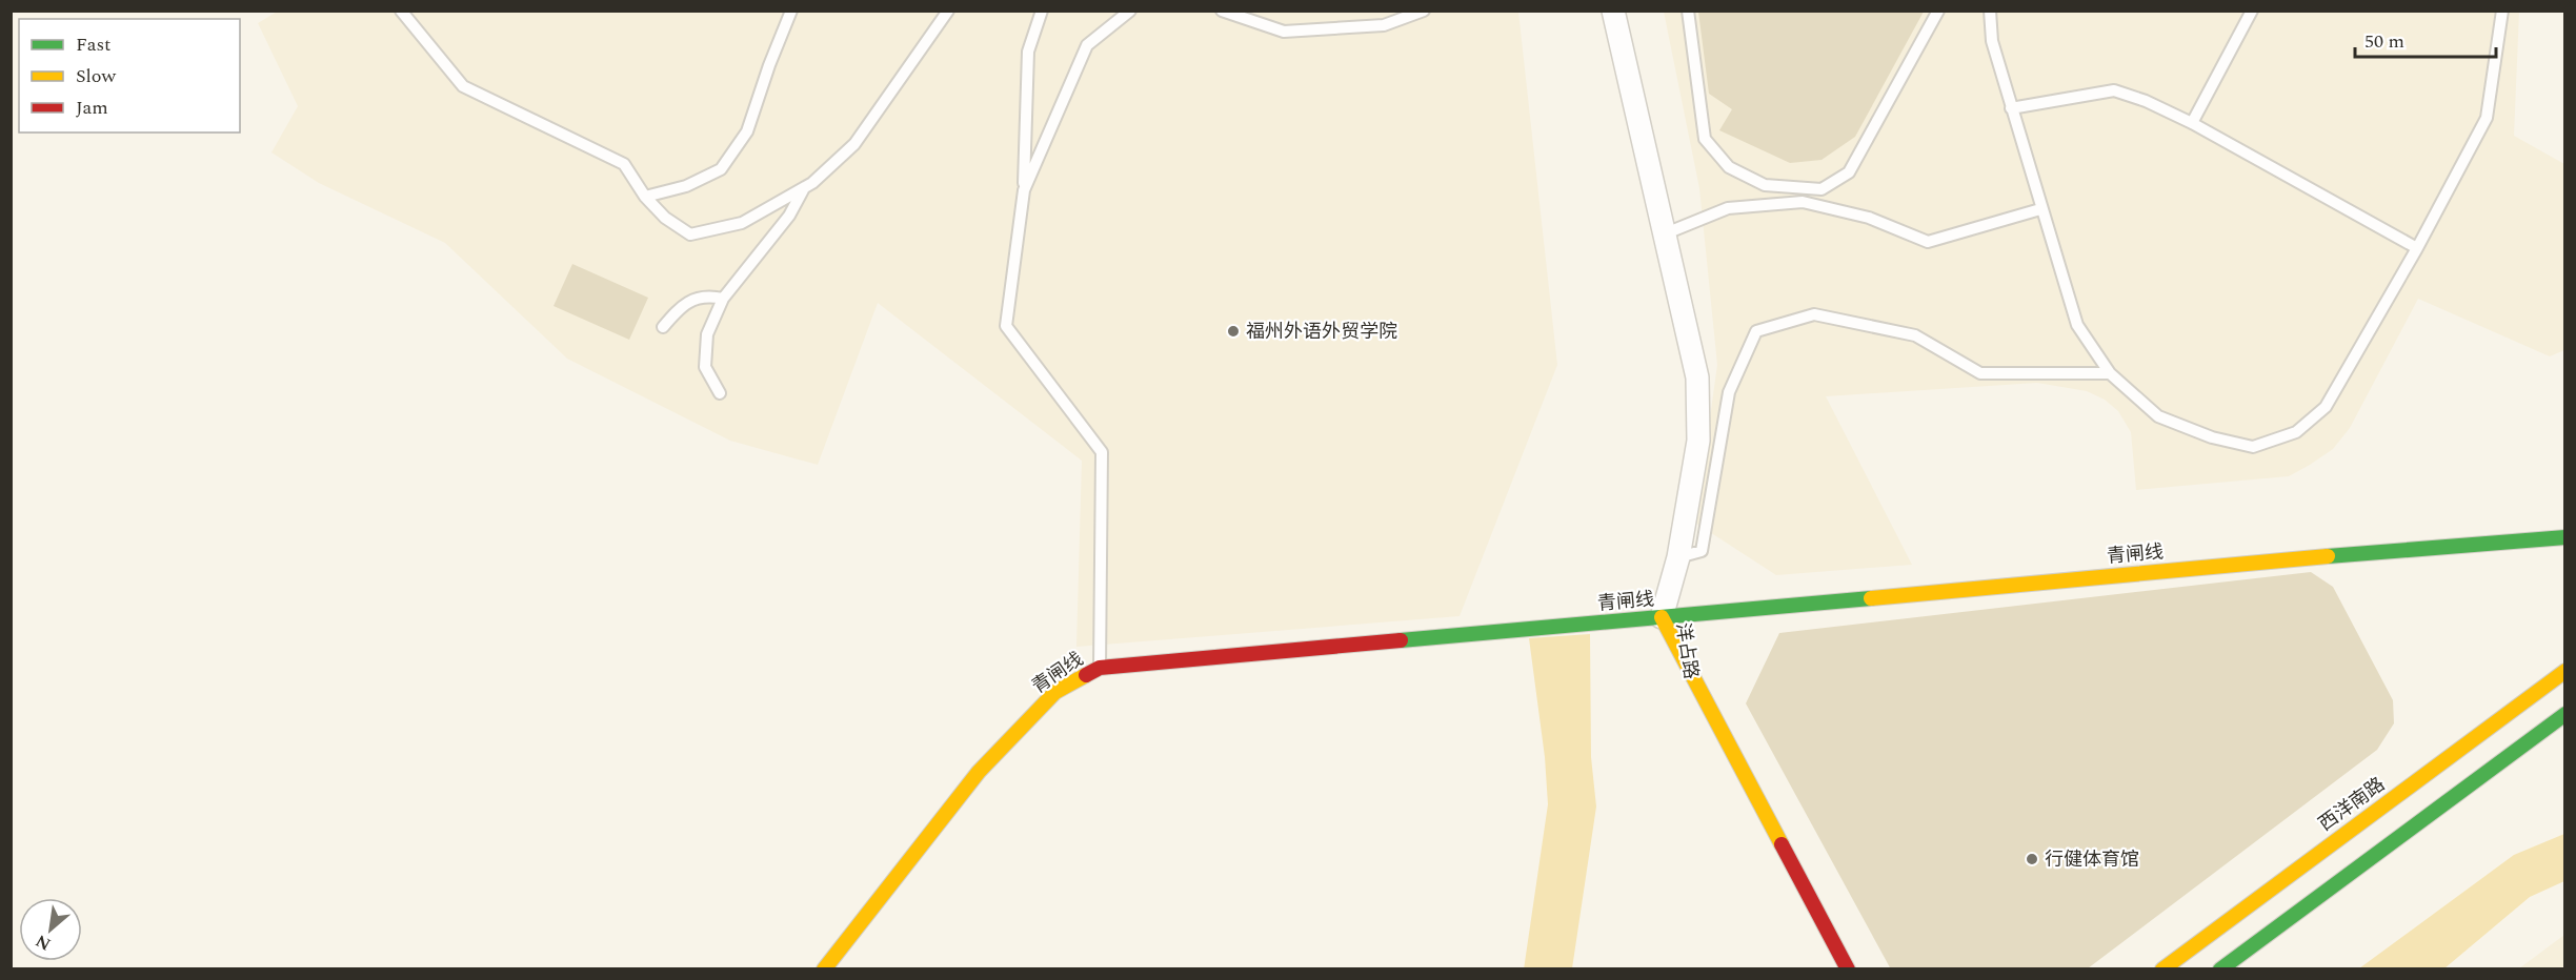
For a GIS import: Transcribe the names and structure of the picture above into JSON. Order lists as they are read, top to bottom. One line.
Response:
{"streets":{"main road":["青闸线","洋占路","西洋南路"]},"crossings":[["青闸线","洋占路"]],"places":["福州外语外贸学院","行健体育馆"],"legend":["Fast","Slow","Jam"],"scale_bar":"50 m","north":"bottom left"}
